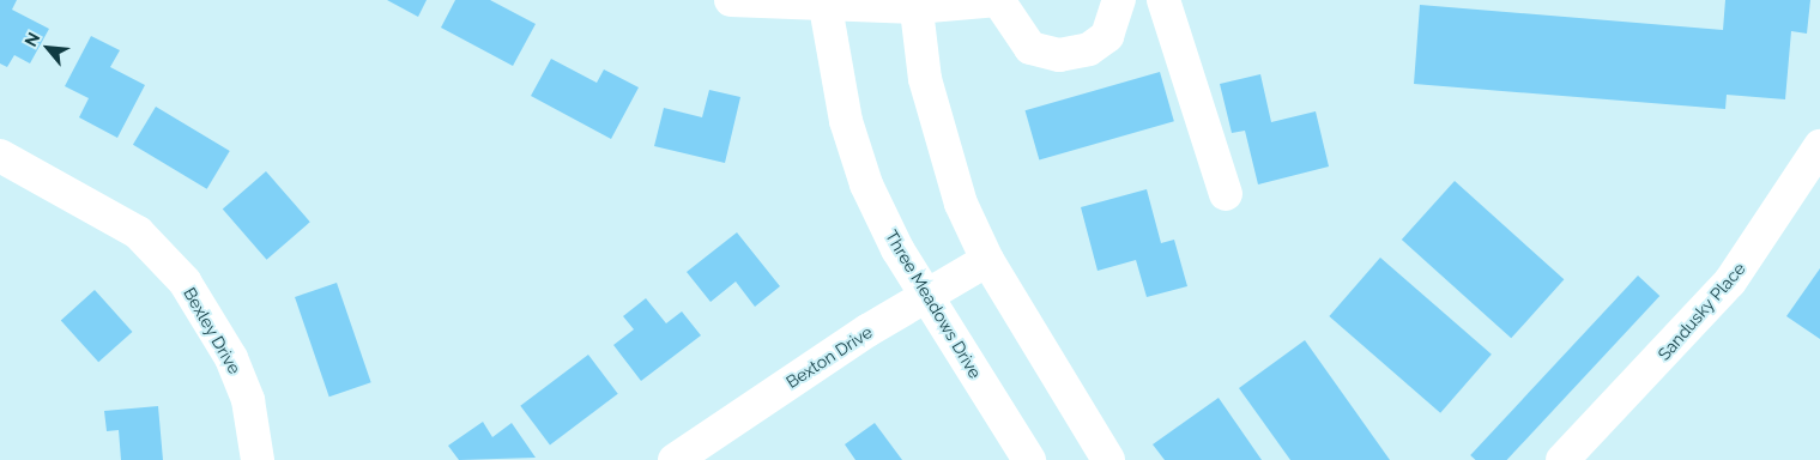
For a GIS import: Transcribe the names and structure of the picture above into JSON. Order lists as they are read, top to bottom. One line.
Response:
{"streets":{"street":["Three Meadows Drive","Sandusky Place","Bexley Drive","Bexton Drive"]},"crossings":[["Three Meadows Drive","Bexton Drive"]],"north":"top left"}
